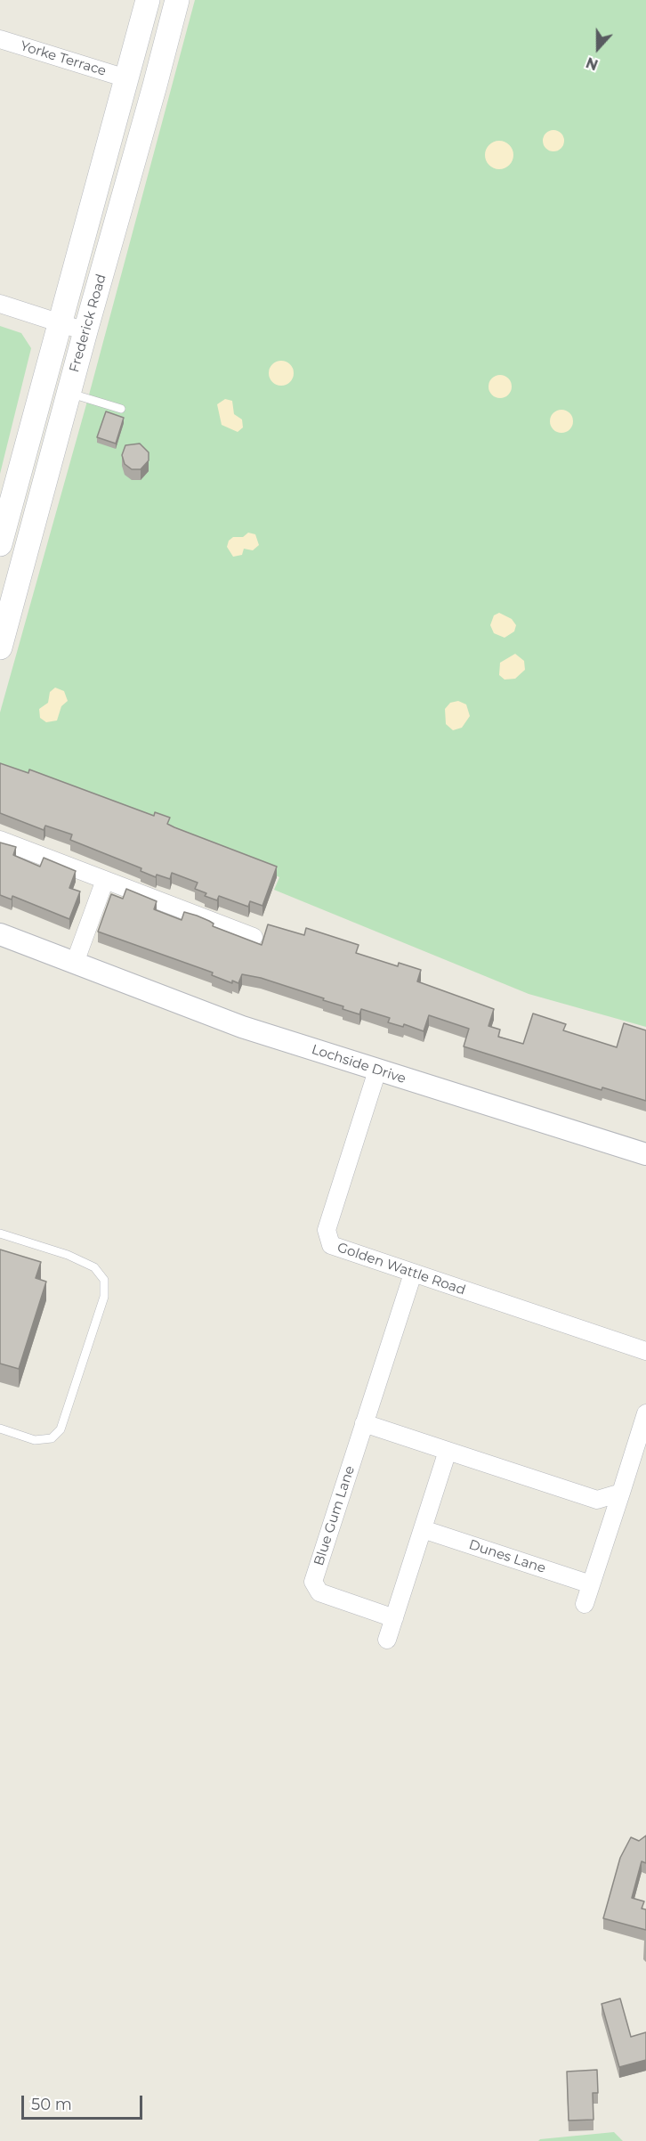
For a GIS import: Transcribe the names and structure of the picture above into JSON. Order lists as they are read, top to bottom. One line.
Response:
{"streets":{"main road":["Frederick Road"],"street":["Yorke Terrace","Lochside Drive","Golden Wattle Road","Blue Gum Lane","Dunes Lane"]},"crossings":[["Yorke Terrace","Frederick Road"],["Lochside Drive","Golden Wattle Road"],["Golden Wattle Road","Blue Gum Lane"]],"scale_bar":"50 m","north":"bottom"}
